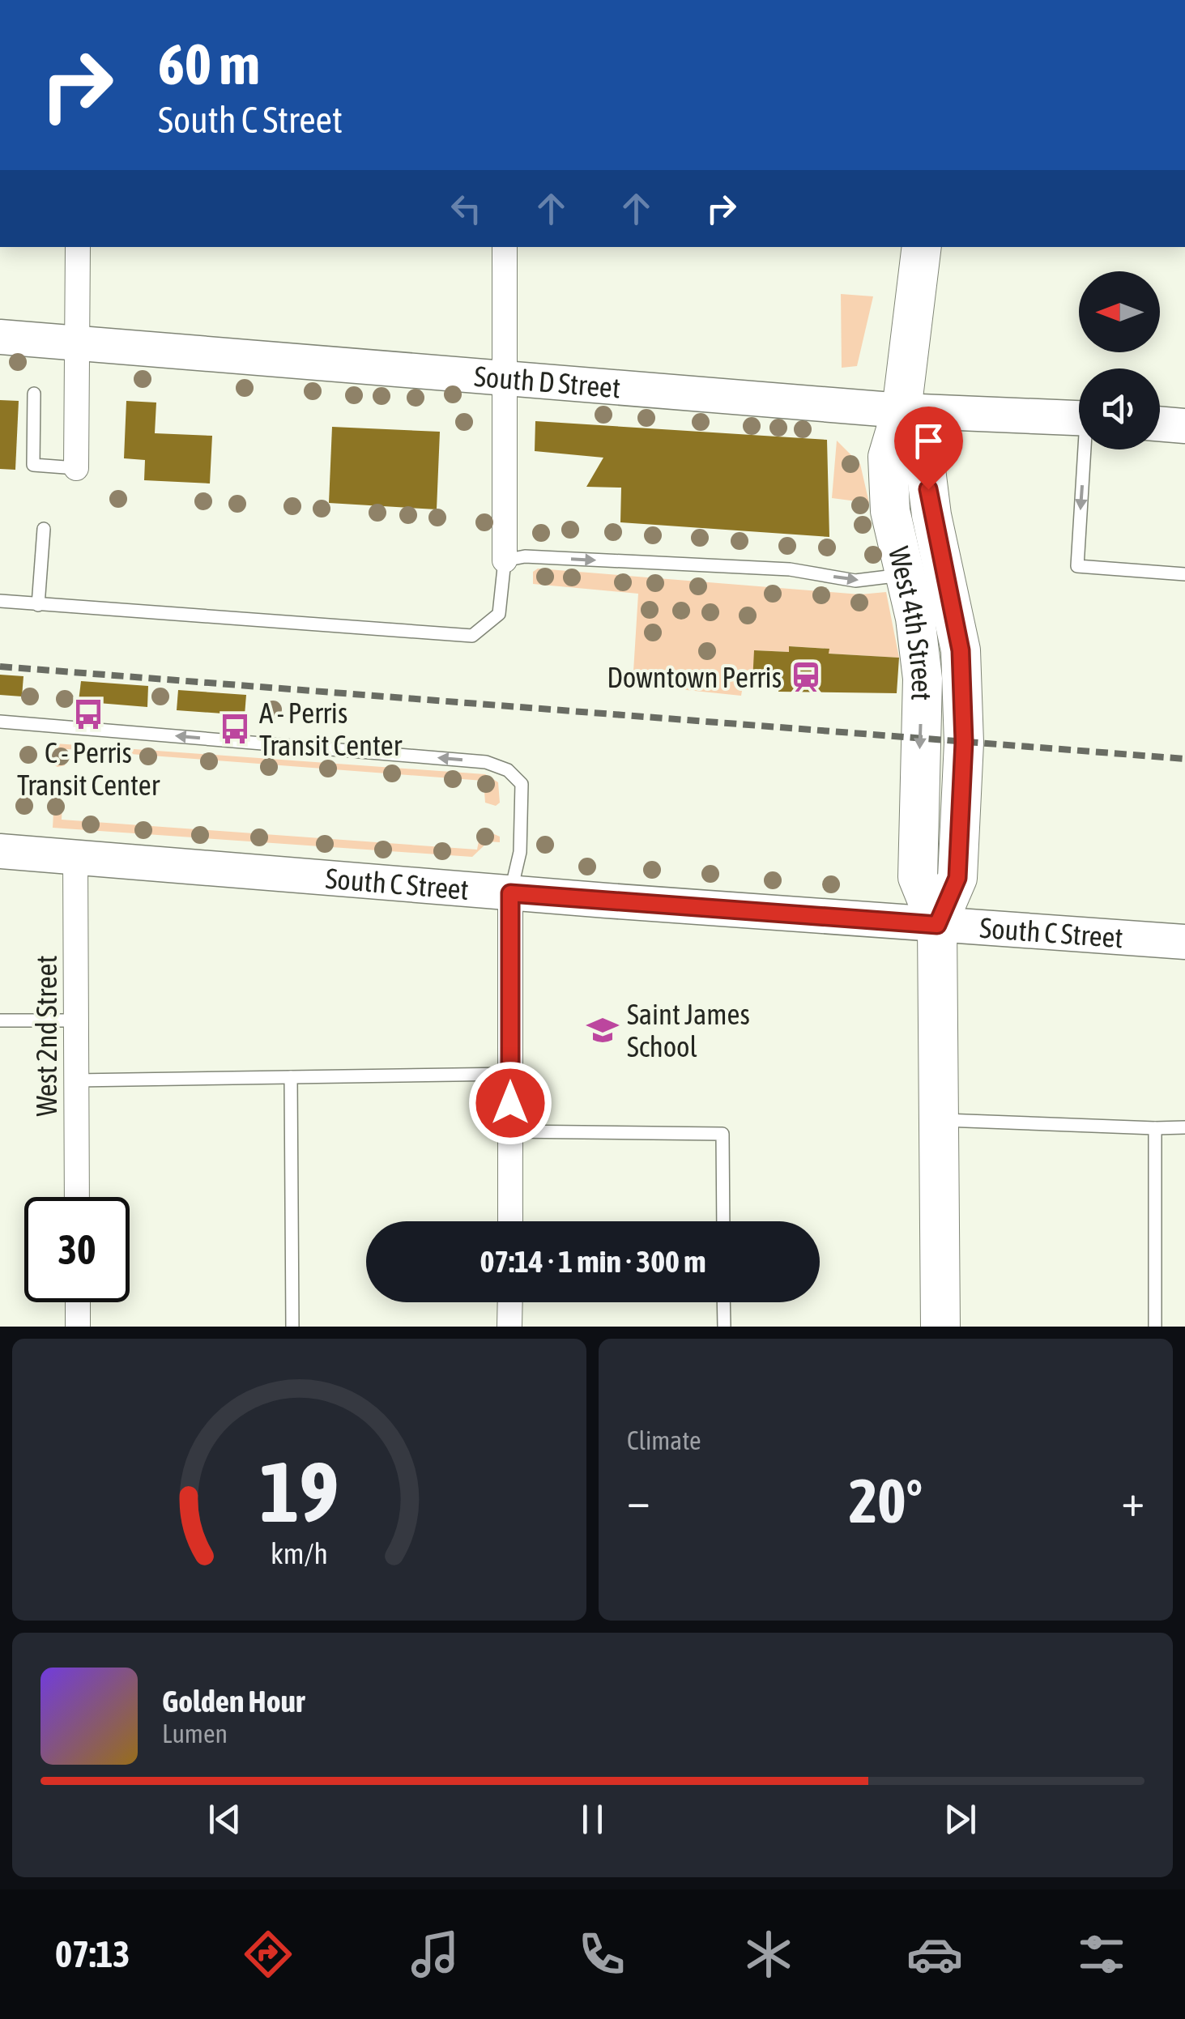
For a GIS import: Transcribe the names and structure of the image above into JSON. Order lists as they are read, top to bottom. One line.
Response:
{"streets":{"main road":["West 4th Street"],"street":["South D Street","South C Street","West 2nd Street"]},"crossings":[["South D Street","West 4th Street"],["West 4th Street","South C Street"],["South C Street","West 2nd Street"]],"places":{"station":["Downtown Perris"],"bus stop":["C - Perris Transit Center","A - Perris Transit Center"],"school or university":["Saint James School"]},"north":"left","page":{"turn":["60 m","South C Street"],"limit":"30","trip":"07:14 · 1 min · 300 m","tile":"Climate","heat":["−","20°","+"],"song":["Golden Hour","Lumen"],"tabs":"07:13","gauge":["19","km/h"]}}
